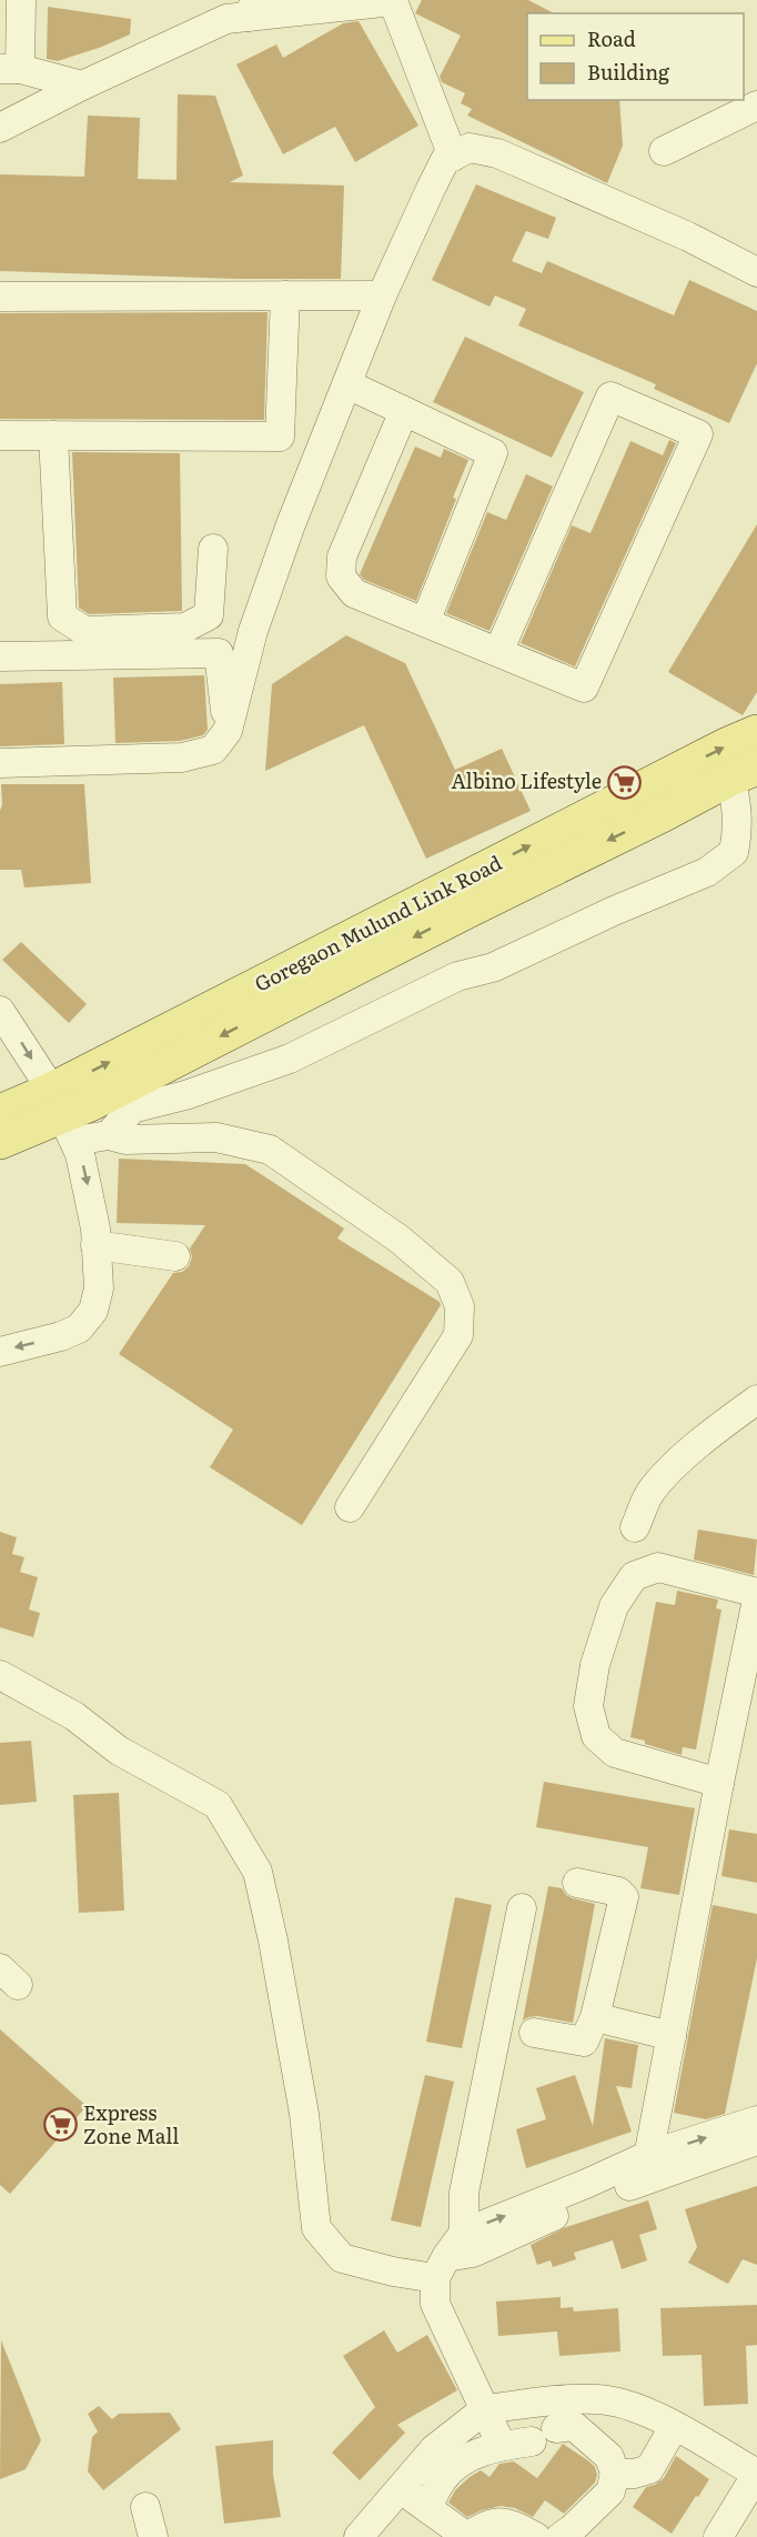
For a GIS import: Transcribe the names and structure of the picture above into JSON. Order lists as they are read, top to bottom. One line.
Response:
{"streets":{"main road":["Goregaon Mulund Link Road"]},"places":{"supermarket":["Albino Lifestyle","Express Zone Mall"]},"legend":["Road","Building"]}
